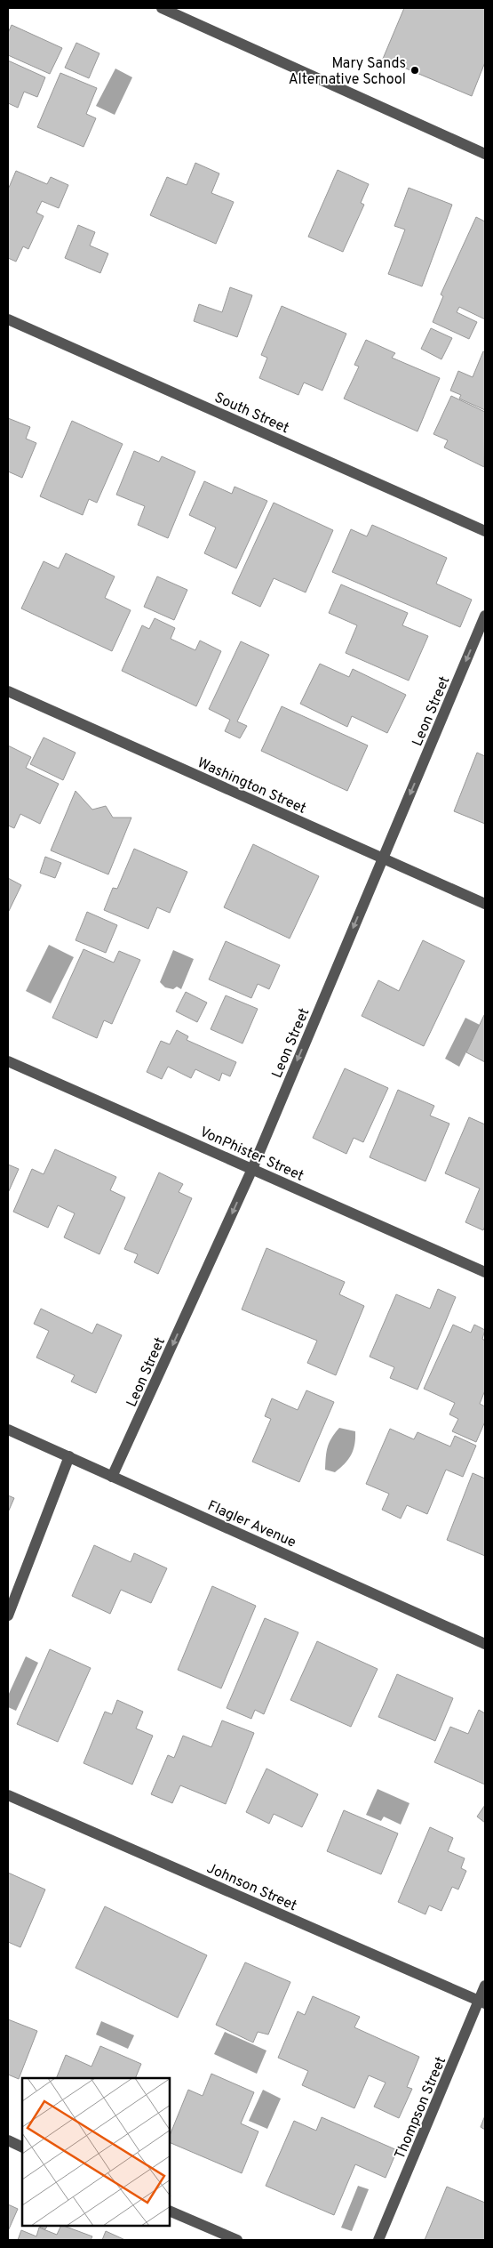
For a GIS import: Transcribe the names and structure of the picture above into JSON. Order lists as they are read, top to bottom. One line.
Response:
{"streets":{"street":["South Street","Leon Street","Washington Street","VonPhister Street","Flagler Avenue","Johnson Street","Thompson Street"]},"crossings":[["Leon Street","Washington Street"],["Leon Street","VonPhister Street"],["Leon Street","Flagler Avenue"],["Johnson Street","Thompson Street"]],"one_way":["Leon Street"],"places":["Mary Sands Alternative School"]}
